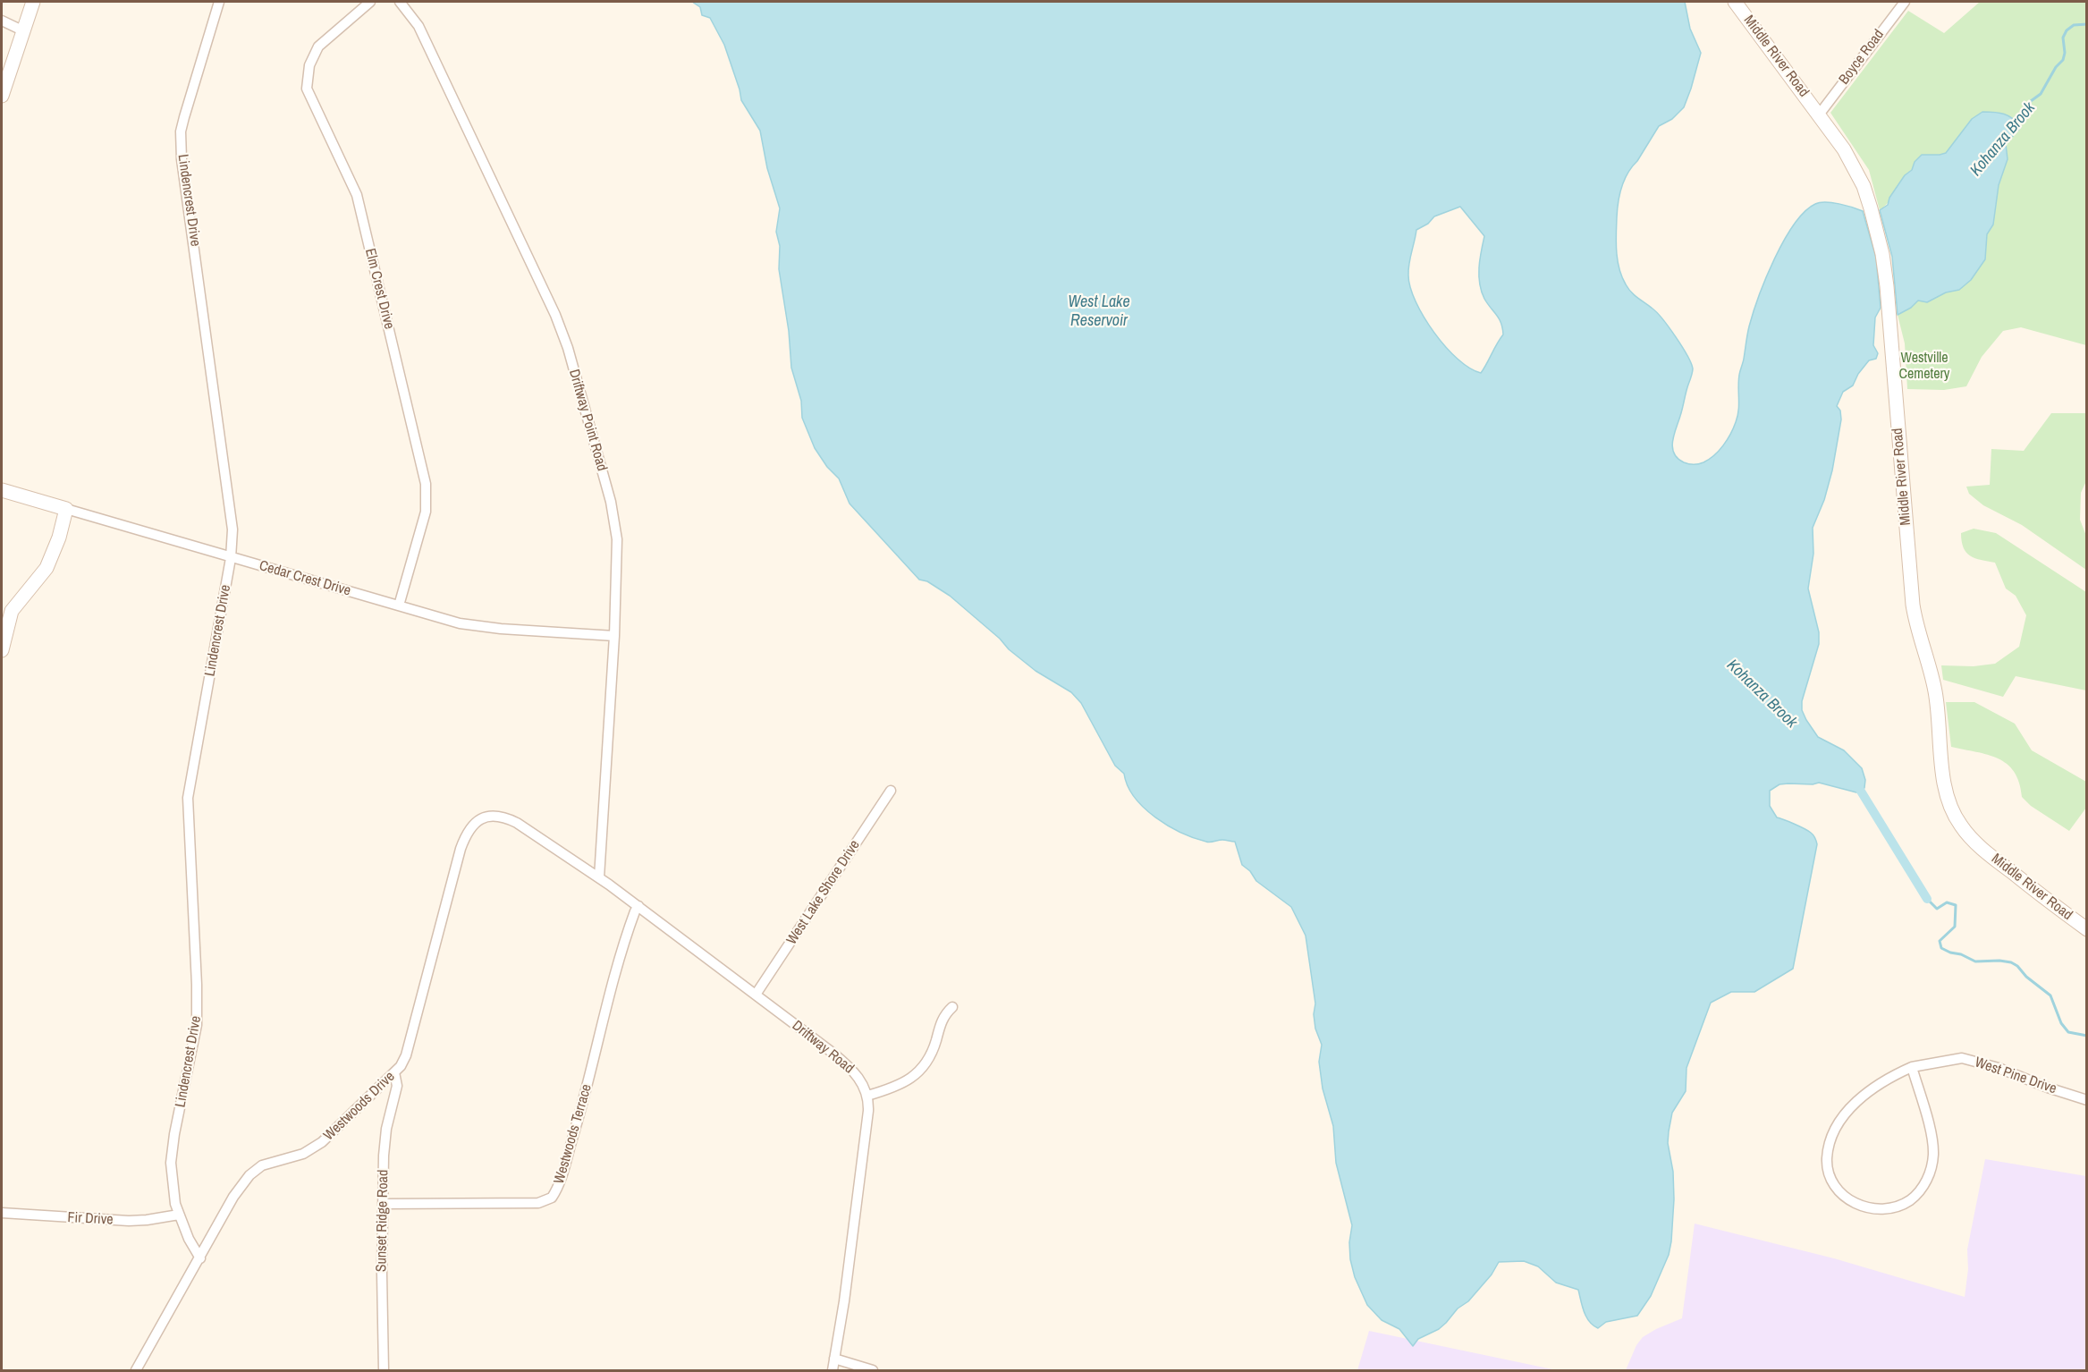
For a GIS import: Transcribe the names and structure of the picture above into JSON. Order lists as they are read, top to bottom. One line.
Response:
{"streets":{"main road":["Middle River Road","Cedar Crest Drive"],"street":["Boyce Road","Lindencrest Drive","Elm Crest Drive","Driftway Point Road","West Lake Shore Drive","Driftway Road","West Pine Drive","Westwoods Drive","Westwoods Terrace","Fir Drive","Sunset Ridge Road"]},"crossings":[["Middle River Road","Boyce Road"],["Lindencrest Drive","Cedar Crest Drive"],["Lindencrest Drive","Westwoods Drive"],["Lindencrest Drive","Fir Drive"],["Elm Crest Drive","Cedar Crest Drive"],["Driftway Point Road","Cedar Crest Drive"],["Driftway Point Road","Driftway Road"],["Driftway Point Road","Westwoods Drive"],["West Lake Shore Drive","Driftway Road"],["Driftway Road","Westwoods Drive"],["Driftway Road","Westwoods Terrace"],["Westwoods Drive","Sunset Ridge Road"],["Westwoods Terrace","Sunset Ridge Road"]],"water":["Kohanza Brook","West Lake Reservoir"],"parks":["Westville Cemetery"]}
